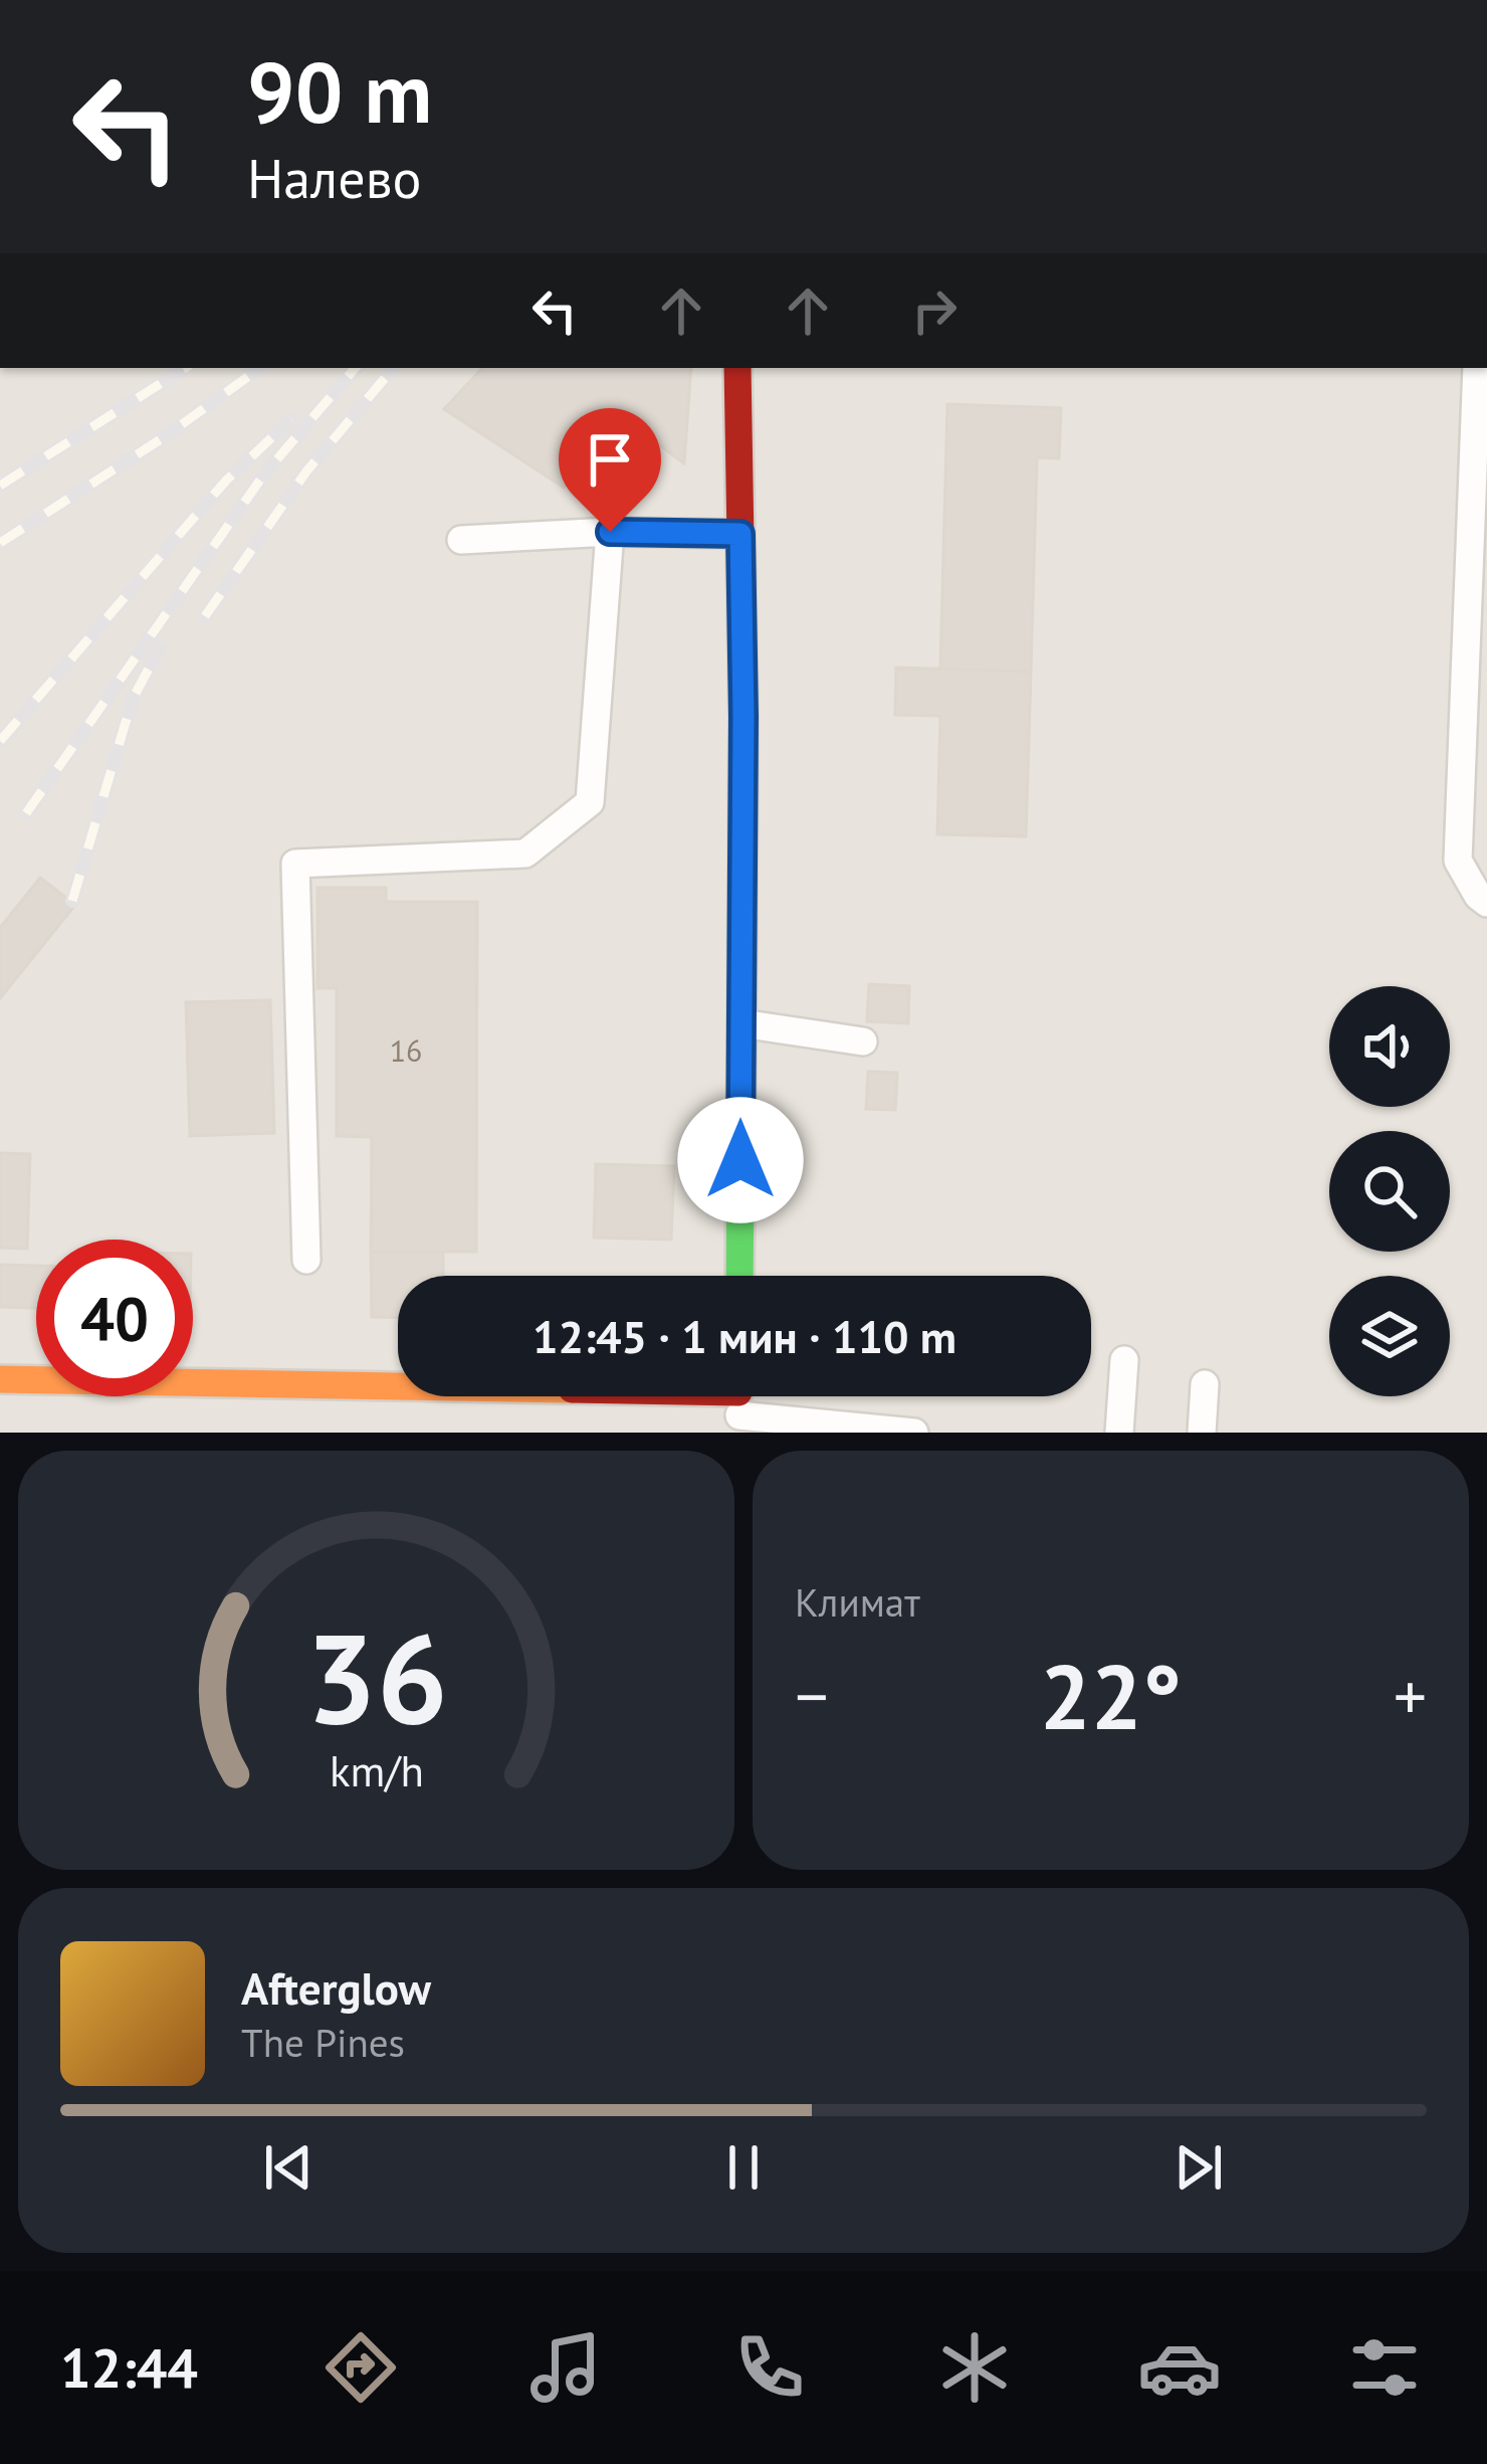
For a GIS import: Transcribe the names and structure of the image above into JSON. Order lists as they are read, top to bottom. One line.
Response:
{"house_numbers":["16"],"page":{"turn":["90 m","Налево"],"limit":"40","trip":"12:45 · 1 мин · 110 m","tile":"Климат","heat":["−","22°","+"],"song":["Afterglow","The Pines"],"tabs":"12:44","gauge":["36","km/h"]}}
